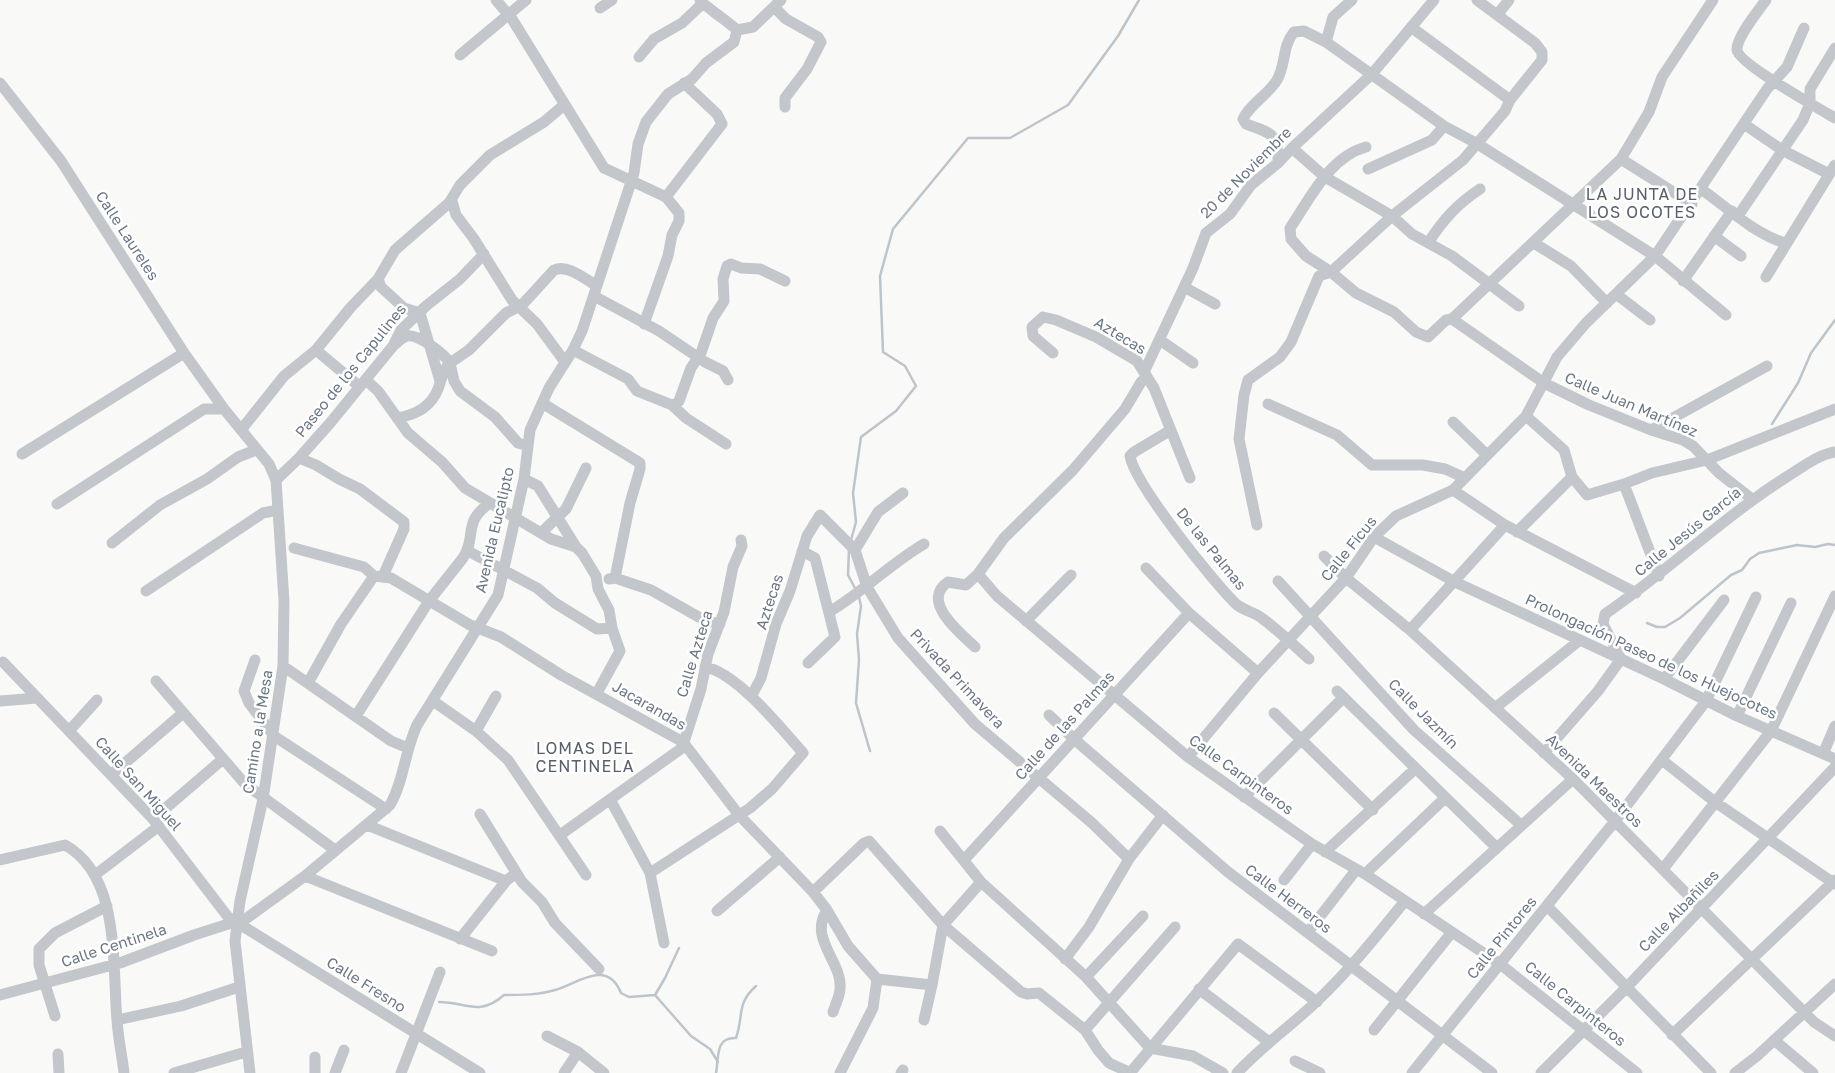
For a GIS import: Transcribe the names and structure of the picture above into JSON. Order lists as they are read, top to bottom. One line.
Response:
{"streets":{"street":["20 de Noviembre","Calle Laureles","Aztecas","Paseo de los Capulines","Calle Juan Martínez","Avenida Eucalipto","Calle Jesús García","De las Palmas","Calle Ficus","Calle Azteca","Prolongación Paseo de los Huejocotes","Privada Primavera","Jacarandas","Calle Jazmín","Calle de las Palmas","Camino a la Mesa","Calle Carpinteros","Avenida Maestros","Calle San Miguel","Calle Herreros","Calle Albañiles","Calle Pintores","Calle Centinela","Calle Fresno"]},"crossings":[["20 de Noviembre","Aztecas"],["20 de Noviembre","Calle Carpinteros"],["Calle Laureles","Camino a la Mesa"],["Aztecas","De las Palmas"],["Aztecas","Privada Primavera"],["Paseo de los Capulines","Camino a la Mesa"],["Calle Juan Martínez","Calle Jesús García"],["Calle Juan Martínez","Calle Ficus"],["Avenida Eucalipto","Jacarandas"],["Avenida Eucalipto","Camino a la Mesa"],["Avenida Eucalipto","Calle San Miguel"],["Avenida Eucalipto","Calle Centinela"],["Avenida Eucalipto","Calle Fresno"],["Calle Jesús García","Prolongación Paseo de los Huejocotes"],["De las Palmas","Calle Ficus"],["Calle Ficus","Prolongación Paseo de los Huejocotes"],["Calle Ficus","Calle Jazmín"],["Calle Ficus","Calle Carpinteros"],["Calle Ficus","Avenida Maestros"],["Calle Azteca","Jacarandas"],["Prolongación Paseo de los Huejocotes","Calle Pintores"],["Privada Primavera","Calle de las Palmas"],["Calle de las Palmas","Calle Carpinteros"],["Calle de las Palmas","Calle Herreros"],["Camino a la Mesa","Calle San Miguel"],["Camino a la Mesa","Calle Centinela"],["Camino a la Mesa","Calle Fresno"],["Calle Carpinteros","Calle Albañiles"],["Calle Carpinteros","Calle Pintores"],["Avenida Maestros","Calle Albañiles"],["Avenida Maestros","Calle Pintores"],["Calle San Miguel","Calle Centinela"],["Calle San Miguel","Calle Fresno"],["Calle Herreros","Calle Pintores"],["Calle Centinela","Calle Fresno"]],"districts":["LA JUNTA DE LOS OCOTES","LOMAS DEL CENTINELA"]}
